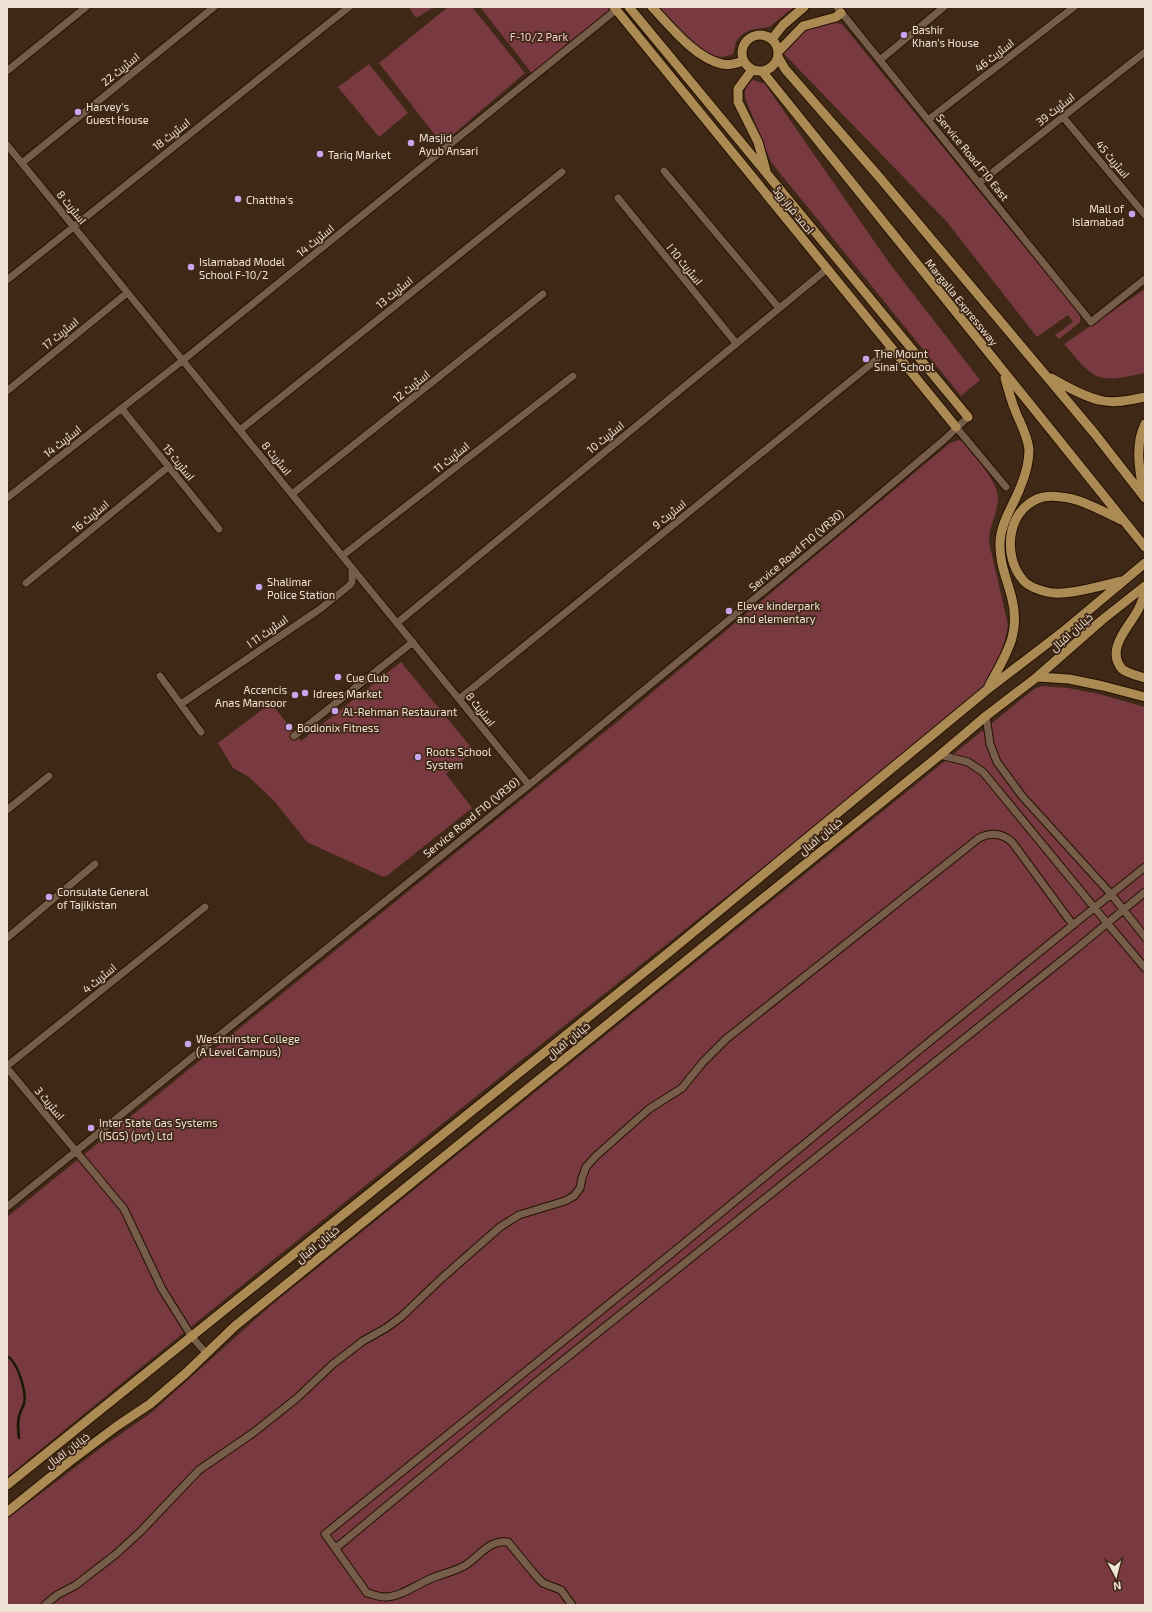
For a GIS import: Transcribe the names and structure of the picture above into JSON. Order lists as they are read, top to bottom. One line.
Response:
{"streets":{"main road":["احمد فراز روڈ","Margalla Expressway","خیابان اقبال"],"street":["اسٹریٹ 46","اسٹریٹ 22","اسٹریٹ 39","اسٹریٹ 18","Service Road F10 East","اسٹریٹ 45","اسٹریٹ 8","اسٹریٹ 14","اسٹریٹ 10 ا","اسٹریٹ 13","اسٹریٹ 17","اسٹریٹ 12","اسٹریٹ 10","اسٹریٹ 11","اسٹریٹ 15","اسٹریٹ 9","اسٹریٹ 16","Service Road F10 (VR30)","اسٹریٹ 11 ا","اسٹریٹ 4","اسٹریٹ 3"]},"crossings":[["اسٹریٹ 46","Service Road F10 East"],["اسٹریٹ 22","اسٹریٹ 8"],["اسٹریٹ 39","Service Road F10 East"],["اسٹریٹ 39","اسٹریٹ 45"],["اسٹریٹ 18","اسٹریٹ 8"],["اسٹریٹ 8","اسٹریٹ 14"],["اسٹریٹ 8","اسٹریٹ 13"],["اسٹریٹ 8","اسٹریٹ 17"],["اسٹریٹ 8","اسٹریٹ 12"],["اسٹریٹ 8","اسٹریٹ 10"],["اسٹریٹ 8","اسٹریٹ 11"],["اسٹریٹ 8","اسٹریٹ 9"],["اسٹریٹ 8","Service Road F10 (VR30)"],["اسٹریٹ 8","اسٹریٹ 11 ا"],["احمد فراز روڈ","اسٹریٹ 14"],["احمد فراز روڈ","اسٹریٹ 10"],["احمد فراز روڈ","اسٹریٹ 9"],["احمد فراز روڈ","Service Road F10 (VR30)"],["اسٹریٹ 14","اسٹریٹ 15"],["اسٹریٹ 10 ا","اسٹریٹ 10"],["اسٹریٹ 15","اسٹریٹ 16"],["Service Road F10 (VR30)","اسٹریٹ 3"],["خیابان اقبال","اسٹریٹ 3"],["اسٹریٹ 4","اسٹریٹ 3"]],"parks":["F-10/2 Park"],"places":["Bashir Khan's House","Harvey's Guest House","Masjid Ayub Ansari","Tariq Market","Chattha's","Mall of Islamabad","Islamabad Model School F-10/2","The Mount Sinai School","Shalimar Police Station","Eleve kinderpark and elementary","Cue Club","Idrees Market","Accencis Anas Mansoor","Al-Rehman Restaurant","Bodionix Fitness","Roots School System","Consulate General of Tajikistan","Westminster College (A Level Campus)","Inter State Gas Systems (ISGS) (pvt) Ltd"],"north":"bottom"}
